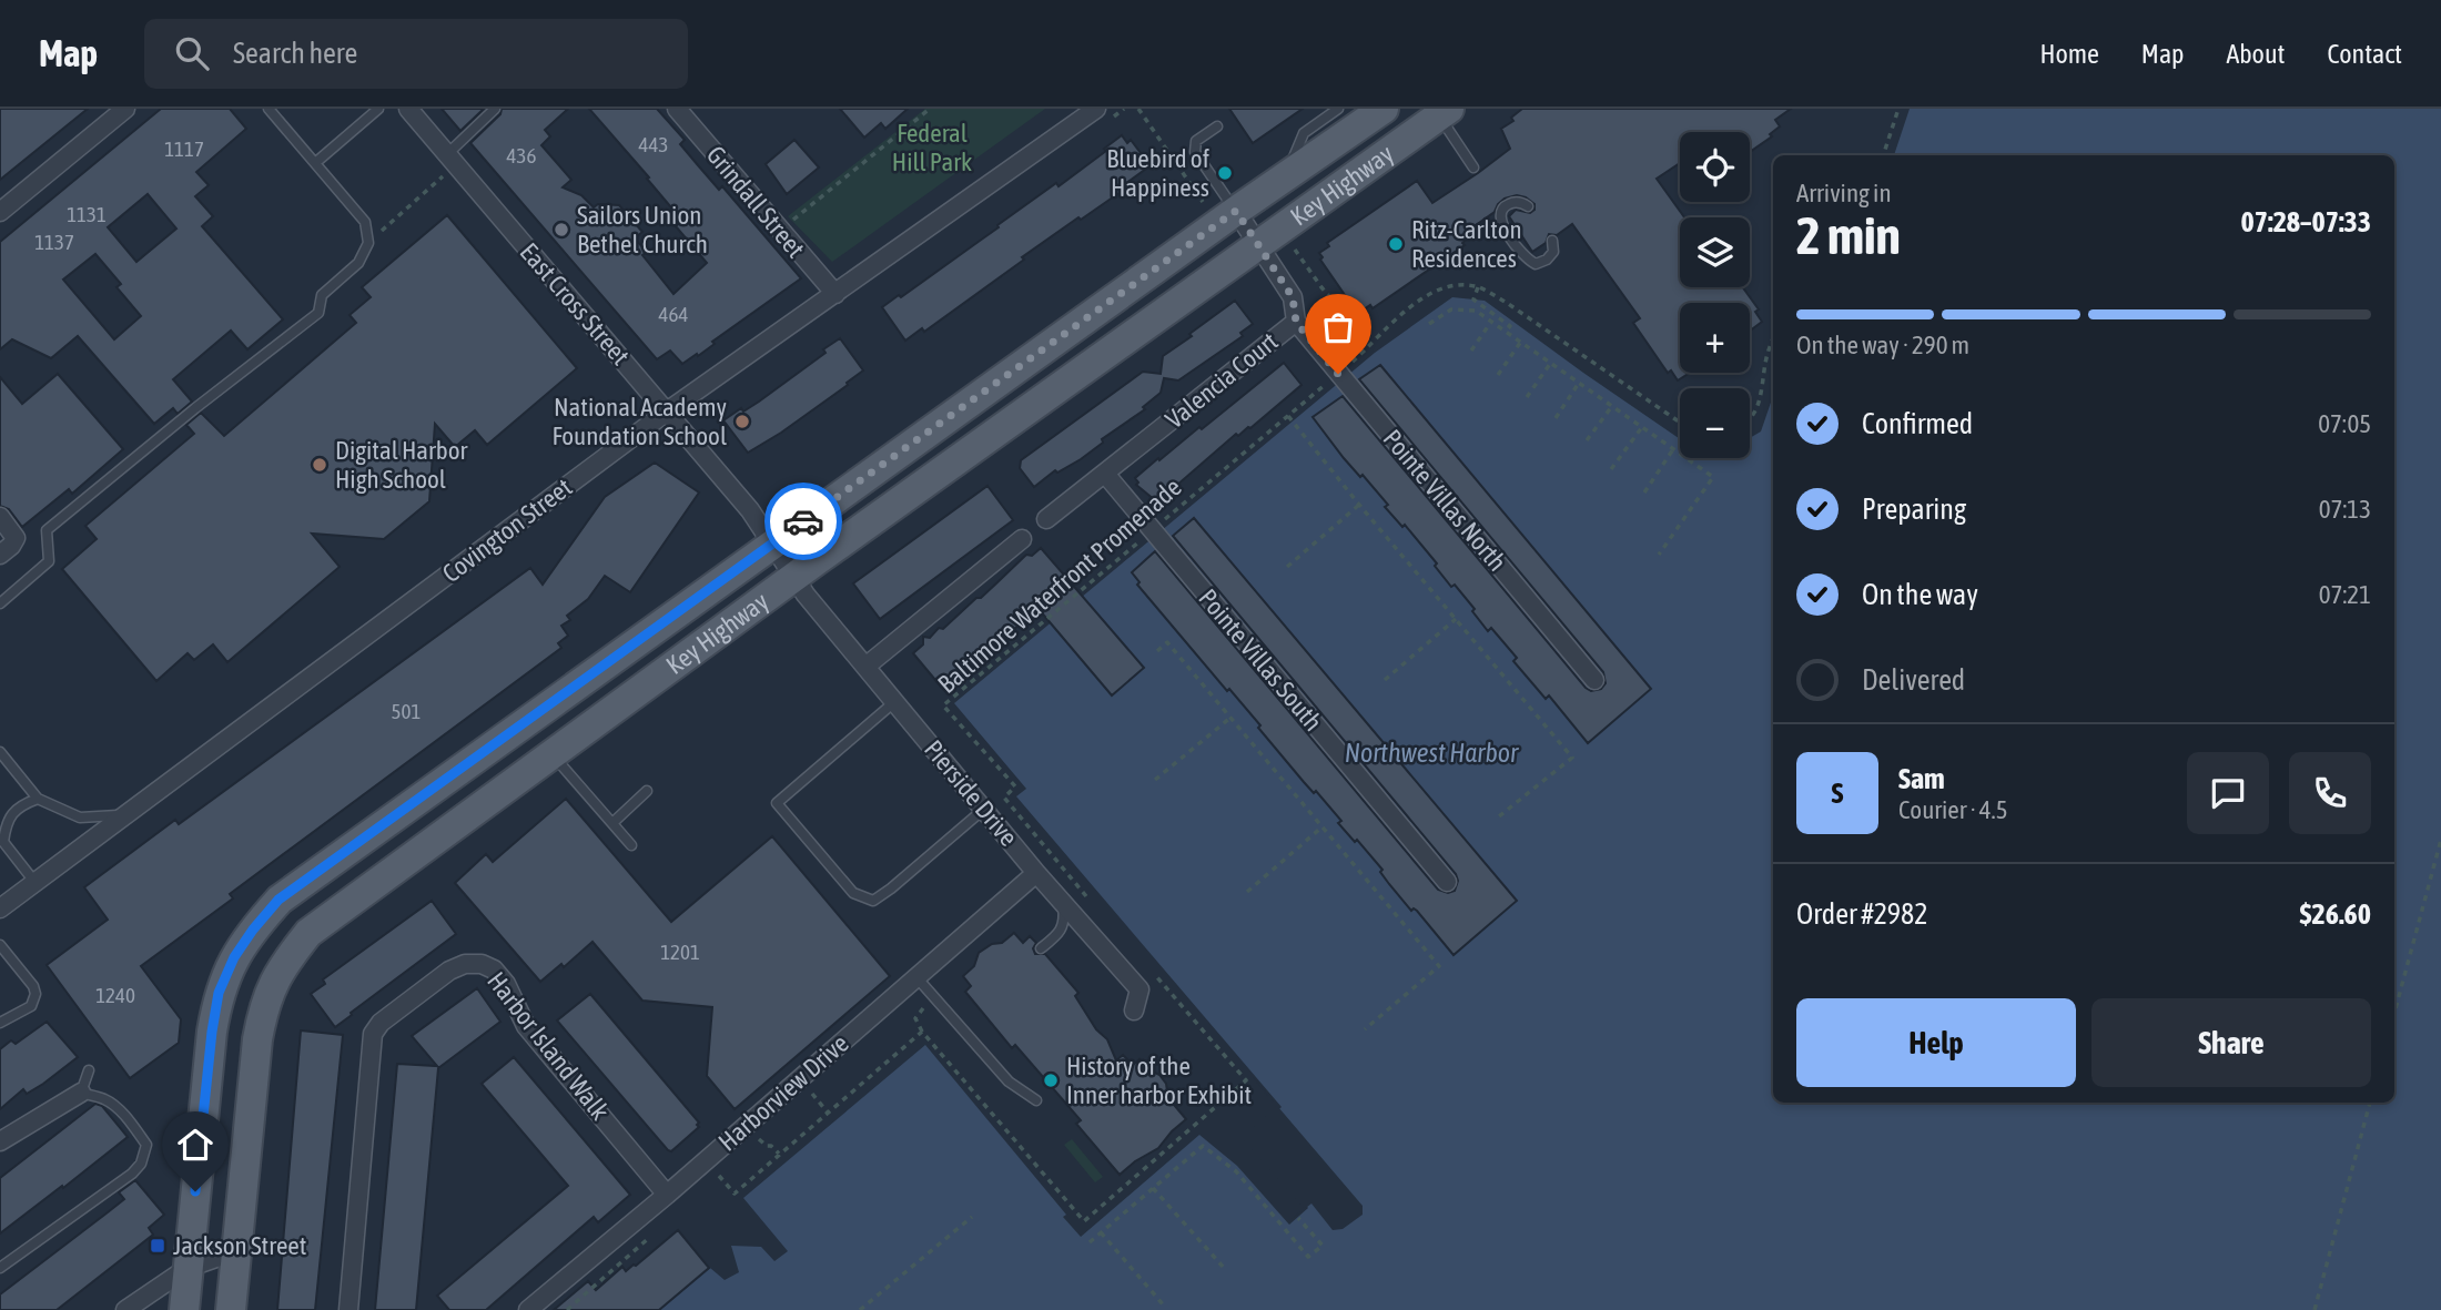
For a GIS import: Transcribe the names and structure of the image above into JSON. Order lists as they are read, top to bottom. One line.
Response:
{"streets":{"main road":["Key Highway"],"street":["Grindall Street","East Cross Street","Valencia Court","Pointe Villas North","Covington Street","Pointe Villas South","Pierside Drive","Harbor Island Walk","Harborview Drive"],"path":["Baltimore Waterfront Promenade"]},"crossings":[["Key Highway","East Cross Street"],["Key Highway","Valencia Court"],["Key Highway","Pierside Drive"],["Grindall Street","Covington Street"],["East Cross Street","Covington Street"],["East Cross Street","Pierside Drive"],["Valencia Court","Pointe Villas North"],["Valencia Court","Pointe Villas South"],["Pointe Villas North","Baltimore Waterfront Promenade"],["Baltimore Waterfront Promenade","Pointe Villas South"],["Pierside Drive","Harborview Drive"],["Harbor Island Walk","Harborview Drive"]],"water":["Northwest Harbor"],"parks":["Federal Hill Park"],"places":{"other":["Bluebird of Happiness","Sailors Union Bethel Church","Ritz-Carlton Residences","National Academy Foundation School","Digital Harbor High School","History of the Inner harbor Exhibit"],"transit":["Jackson Street"]},"house_numbers":["443","1117","436","1131","1137","464","501","1201","1240"],"page":{"header":"Map","search":"Search here","nav":["Home","Map","About","Contact"],"map_buttons":["+","−"],"heading":["2 min","Arriving in","07:28–07:33"],"panel":["Sam","Courier · 4.5","Order #2982","$26.60"],"bar":"On the way · 290 m","list":[["Confirmed","07:05"],["Preparing","07:13"],["On the way","07:21"],"Delivered"],"round":"S","buttons":["Help","Share"]}}
